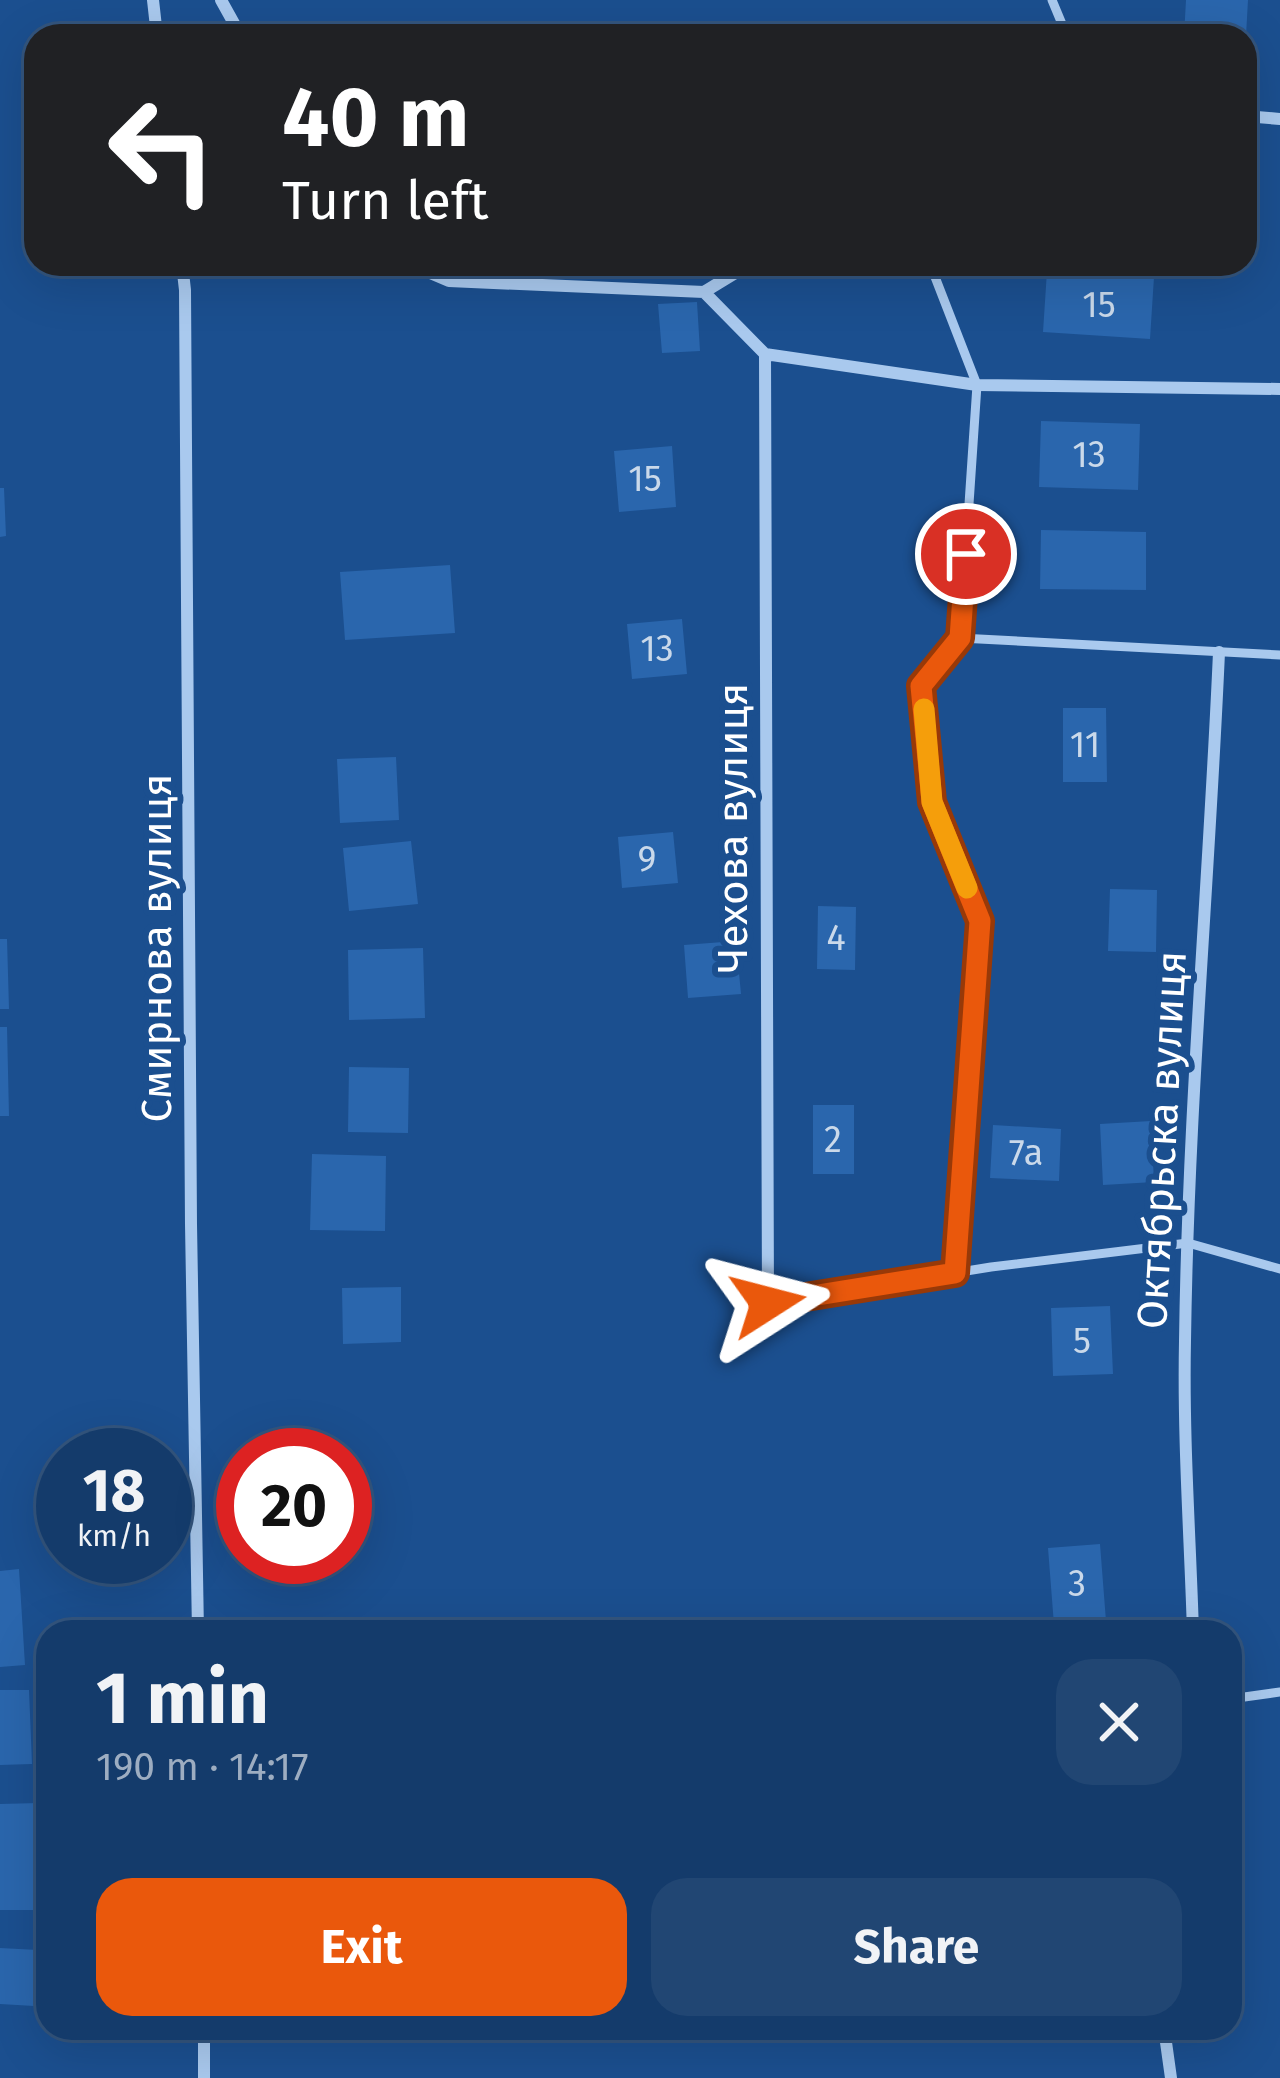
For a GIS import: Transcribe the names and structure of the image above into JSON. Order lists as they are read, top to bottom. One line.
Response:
{"streets":{"street":["Чехова вулиця","Смирнова вулиця","Октябрьска вулиця"]},"house_numbers":["15","13","15","13","11","9","4","2","7а","5","3"],"page":{"turn":["40 m","Turn left"],"speed":"18 km/h","limit":"20","heading":["1 min","190 m · 14:17"],"buttons":["Exit","Share"]}}
